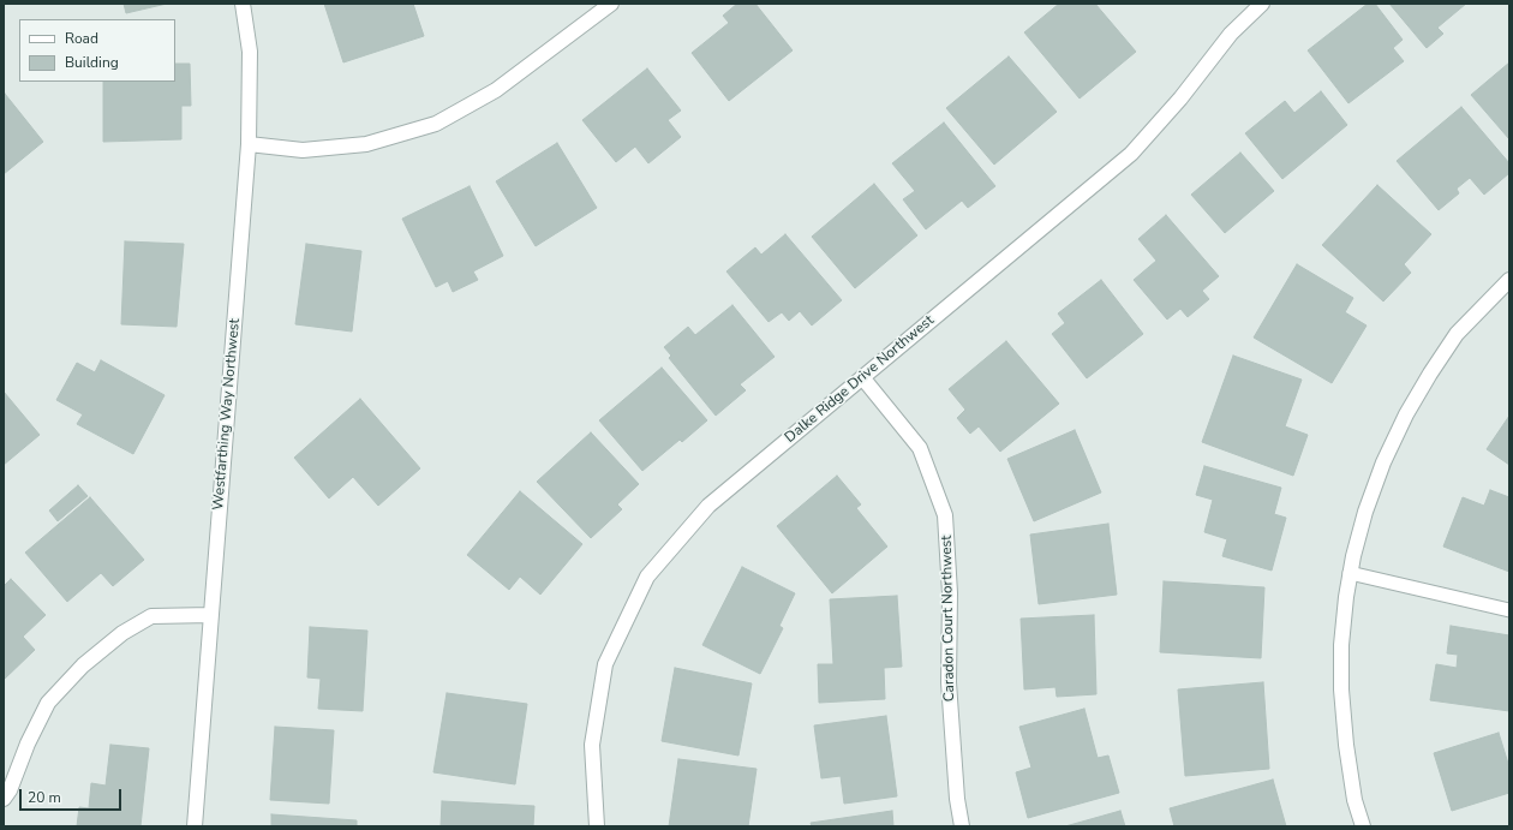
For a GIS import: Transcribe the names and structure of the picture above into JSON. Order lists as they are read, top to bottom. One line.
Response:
{"streets":{"street":["Dalke Ridge Drive Northwest","Westfarthing Way Northwest","Caradon Court Northwest"]},"crossings":[["Dalke Ridge Drive Northwest","Caradon Court Northwest"]],"legend":["Road","Building"],"scale_bar":"20 m"}
